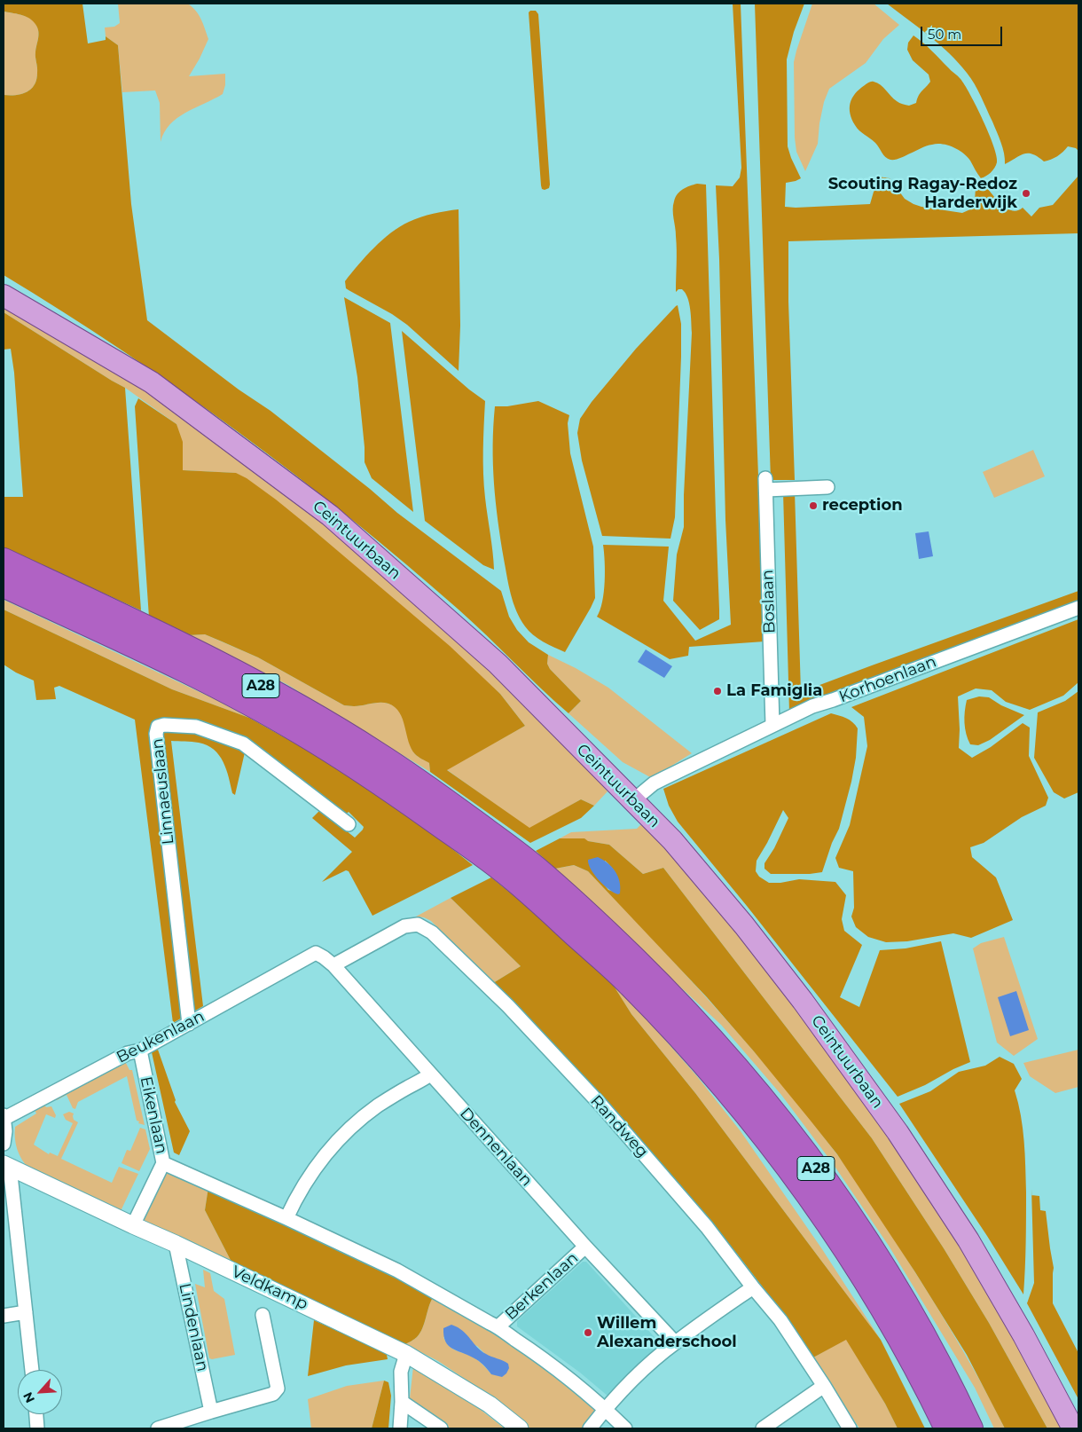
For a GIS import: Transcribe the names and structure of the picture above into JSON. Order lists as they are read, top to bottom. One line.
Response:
{"streets":{"highway":["A28"],"main road":["Ceintuurbaan"],"street":["Boslaan","Korhoenlaan","Linnaeuslaan","Beukenlaan","Eikenlaan","Randweg","Dennenlaan","Berkenlaan","Veldkamp","Lindenlaan"]},"crossings":[["Ceintuurbaan","Korhoenlaan"],["Boslaan","Korhoenlaan"],["Linnaeuslaan","Beukenlaan"],["Beukenlaan","Eikenlaan"],["Beukenlaan","Dennenlaan"],["Eikenlaan","Veldkamp"],["Randweg","Dennenlaan"],["Dennenlaan","Berkenlaan"],["Veldkamp","Lindenlaan"]],"places":["Scouting Ragay-Redoz Harderwijk","reception","La Famiglia","Willem Alexanderschool"],"scale_bar":"50 m","north":"bottom left"}
